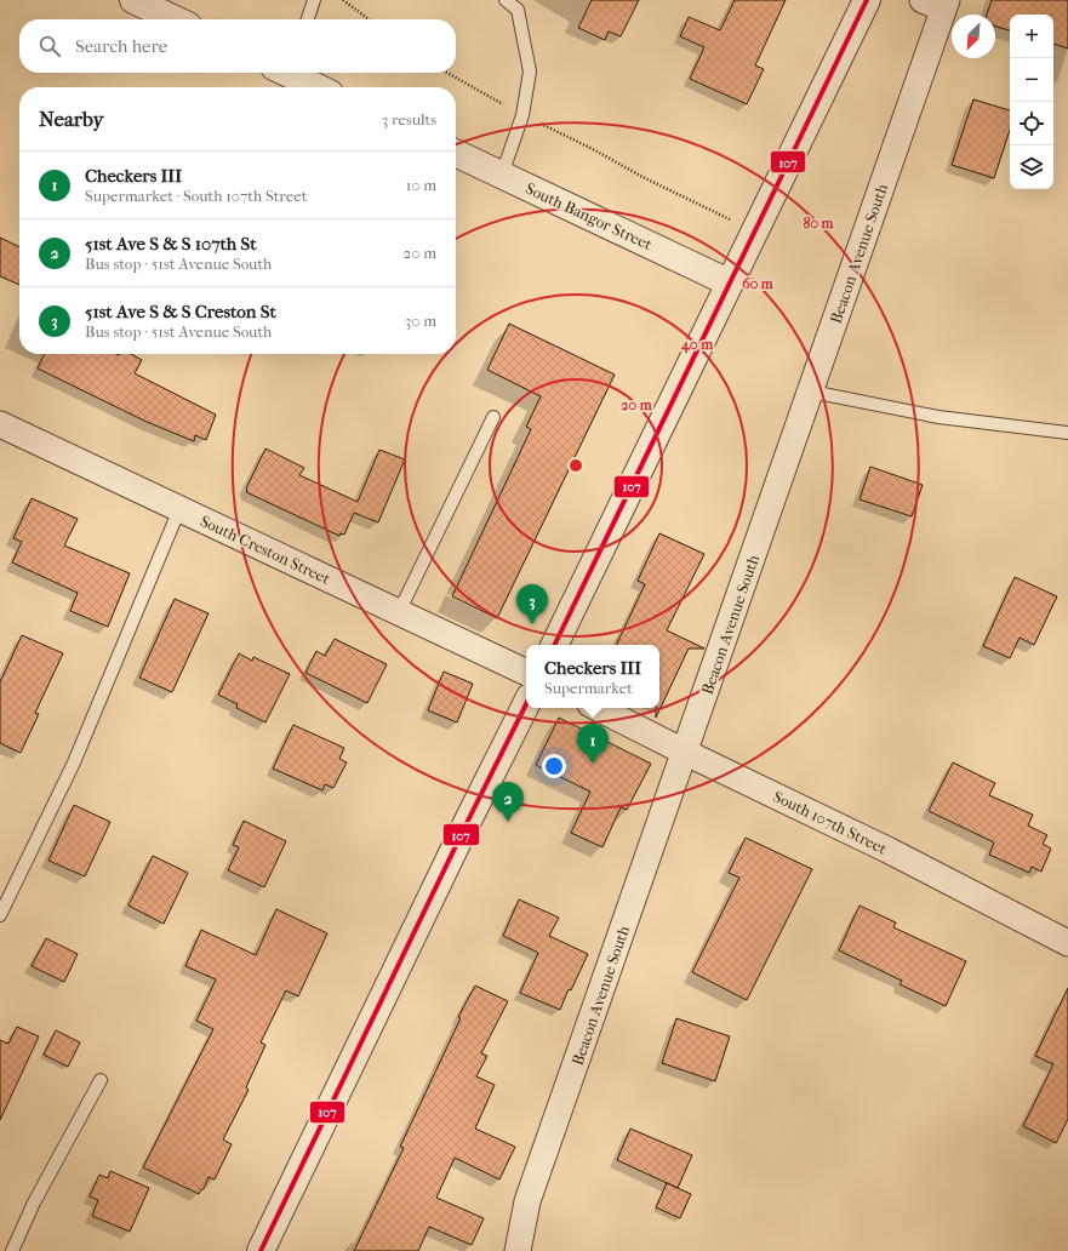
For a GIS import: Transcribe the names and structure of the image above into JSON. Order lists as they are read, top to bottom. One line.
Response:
{"streets":{"street":["South Bangor Street","Beacon Avenue South","South Creston Street","South 107th Street"]},"crossings":[["Beacon Avenue South","South 107th Street"]],"lines":["transit line 107"],"north":"bottom left","page":{"map_buttons":["+","−"],"search":"Search here","heading":["Nearby","3 results"],"list":[{"mark":"1","name":"Checkers III","note":"Supermarket · South 107th Street","value":"10 m"},{"mark":"2","name":"51st Ave S & S 107th St","note":"Bus stop · 51st Avenue South","value":"20 m"},{"mark":"3","name":"51st Ave S & S Creston St","note":"Bus stop · 51st Avenue South","value":"30 m"}],"pins":["3","1","2"],"popup":["Checkers III","Supermarket"]},"rings":["80 m","60 m","40 m","20 m"]}
